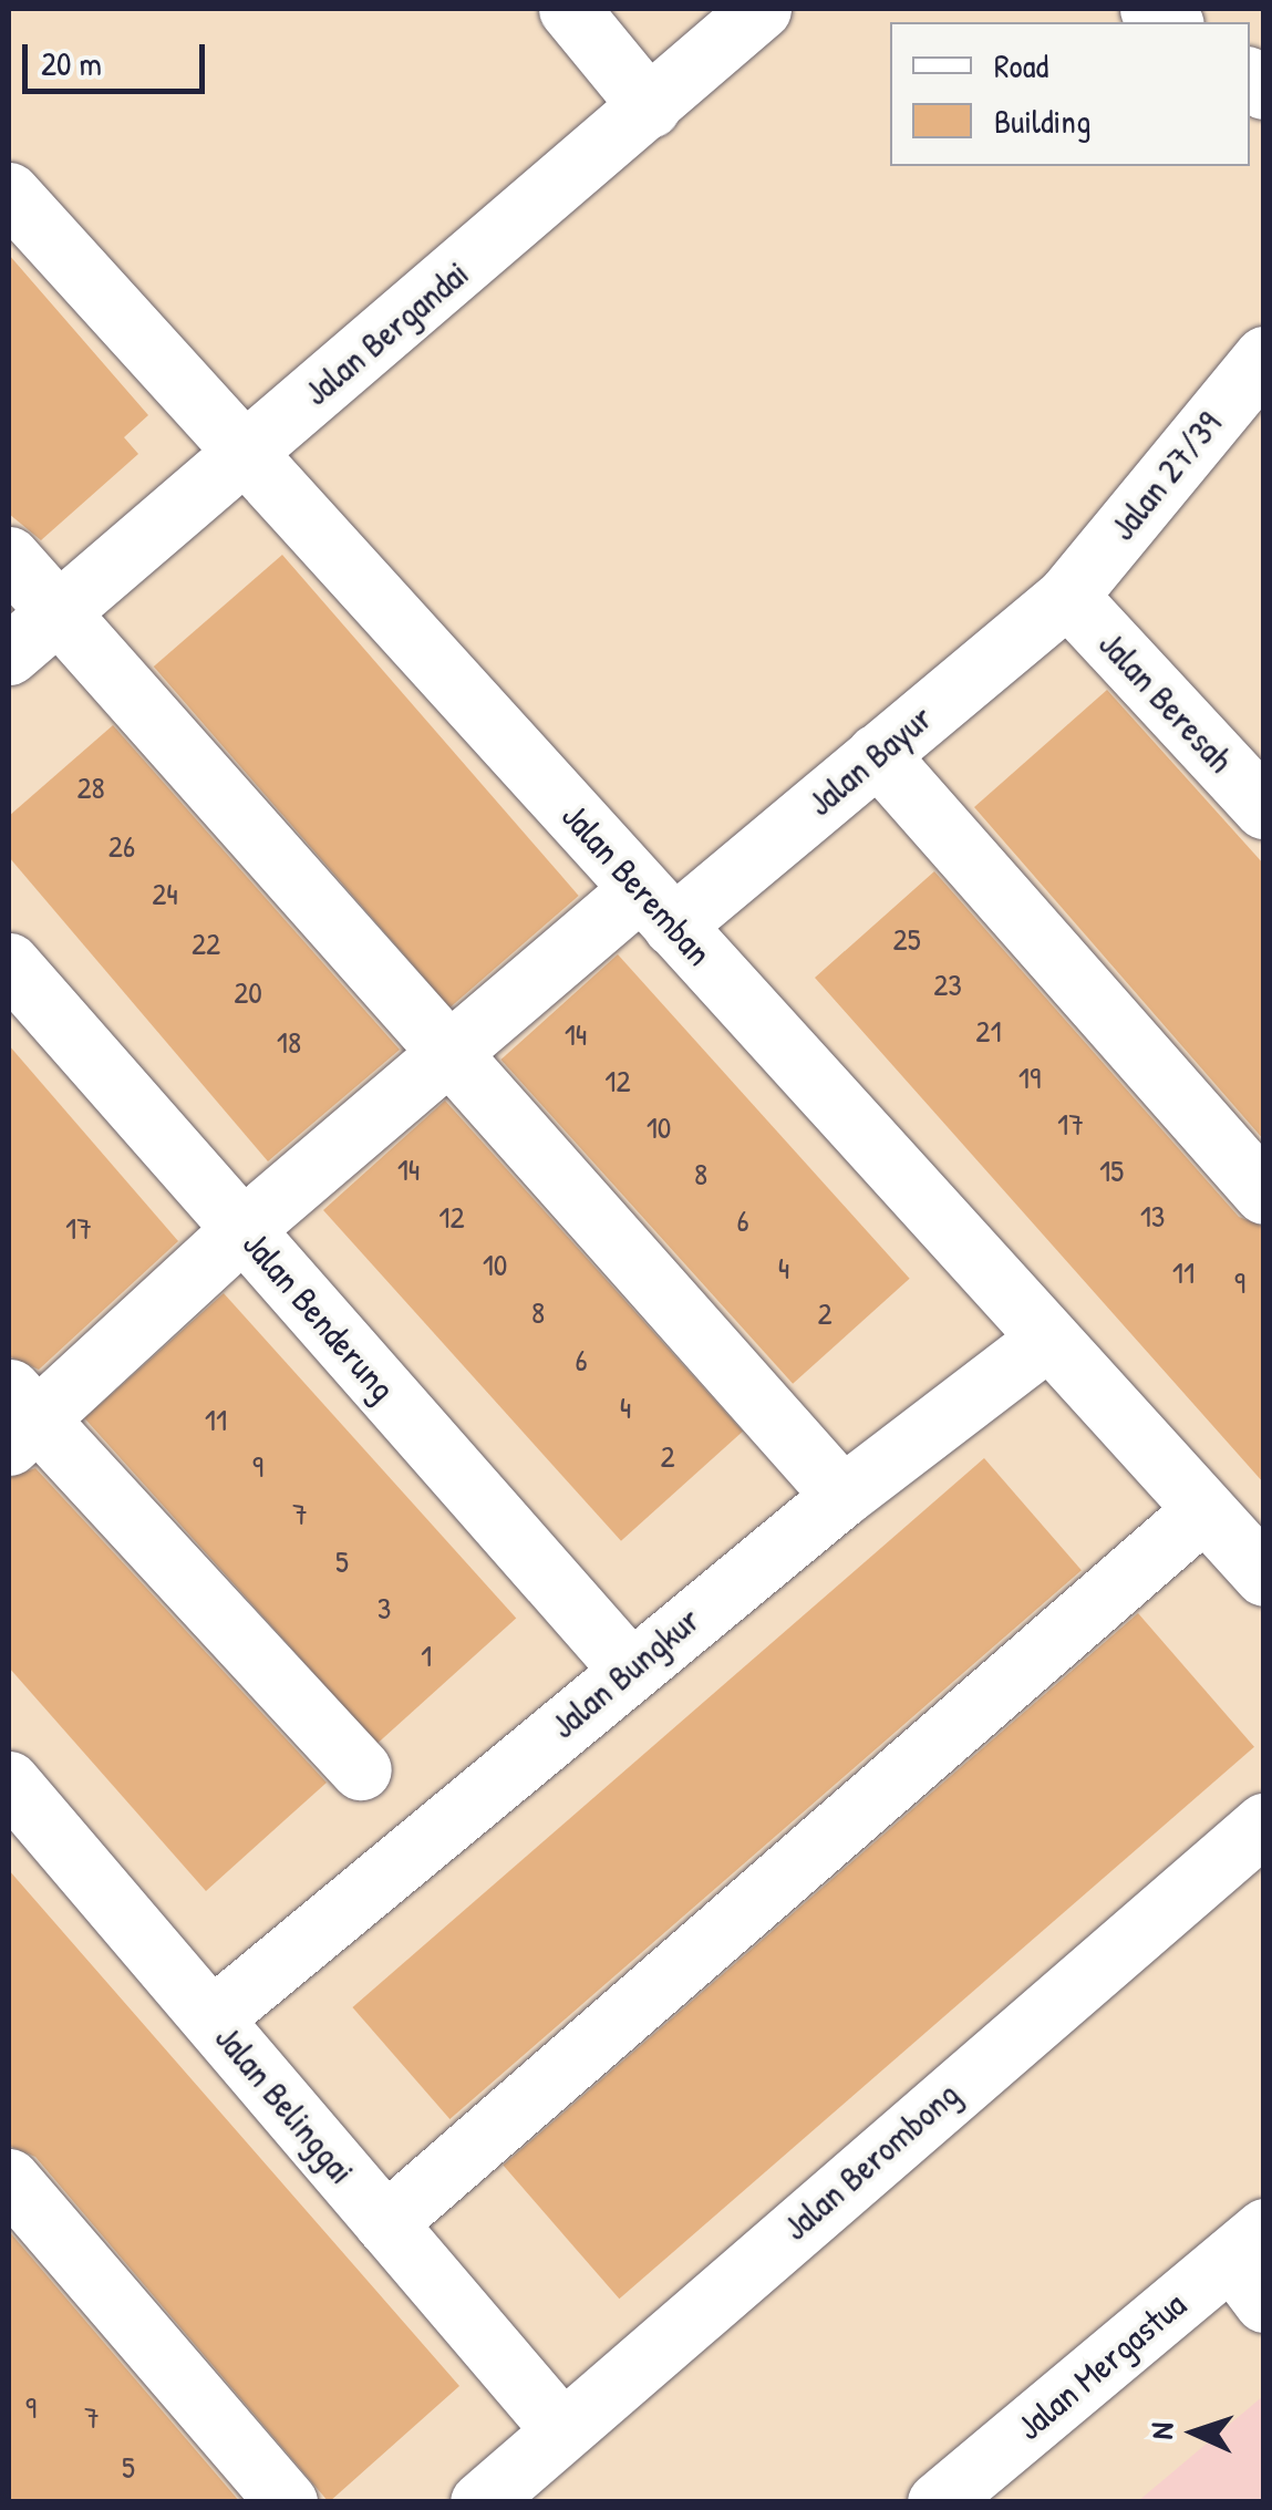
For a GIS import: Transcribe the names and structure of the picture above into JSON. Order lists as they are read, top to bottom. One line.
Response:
{"streets":{"street":["Jalan Bergandai","Jalan 27/39","Jalan Beresah","Jalan Bayur","Jalan Beremban","Jalan Benderung","Jalan Bungkur","Jalan Belinggai","Jalan Berombong","Jalan Mergastua"]},"crossings":[["Jalan Bergandai","Jalan Beremban"],["Jalan 27/39","Jalan Beresah"],["Jalan 27/39","Jalan Bayur"],["Jalan Beresah","Jalan Bayur"],["Jalan Bayur","Jalan Beremban"],["Jalan Bayur","Jalan Benderung"],["Jalan Beremban","Jalan Bungkur"],["Jalan Benderung","Jalan Bungkur"],["Jalan Bungkur","Jalan Belinggai"],["Jalan Belinggai","Jalan Berombong"]],"house_numbers":["28","26","24","25","22","23","20","21","14","18","19","12","17","10","14","15","8","13","12","6","17","10","4","11","9","8","2","6","4","11","2","9","7","5","3","1","9","7","5"],"legend":["Road","Building"],"scale_bar":"20 m","north":"left"}
